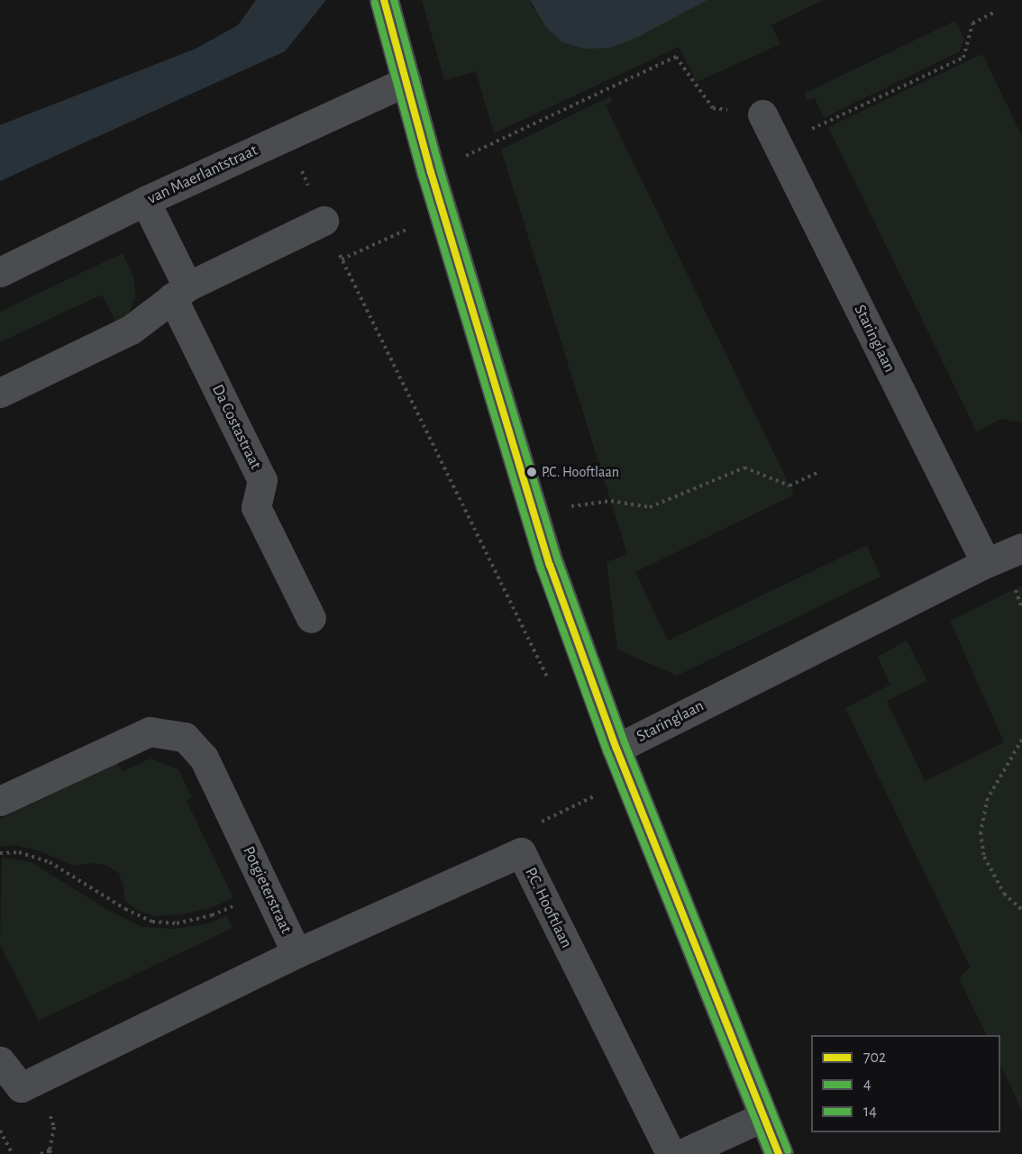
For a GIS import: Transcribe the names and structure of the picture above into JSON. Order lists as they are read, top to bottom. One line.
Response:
{"streets":{"street":["van Maerlantstraat","Staringlaan","Da Costastraat","Potgieterstraat","P.C. Hooftlaan"]},"crossings":[["van Maerlantstraat","Da Costastraat"],["Potgieterstraat","P.C. Hooftlaan"]],"places":["P.C. Hooftlaan"],"lines":["transit line 702","transit line 14","transit line 4"],"legend":["702","4","14"]}
